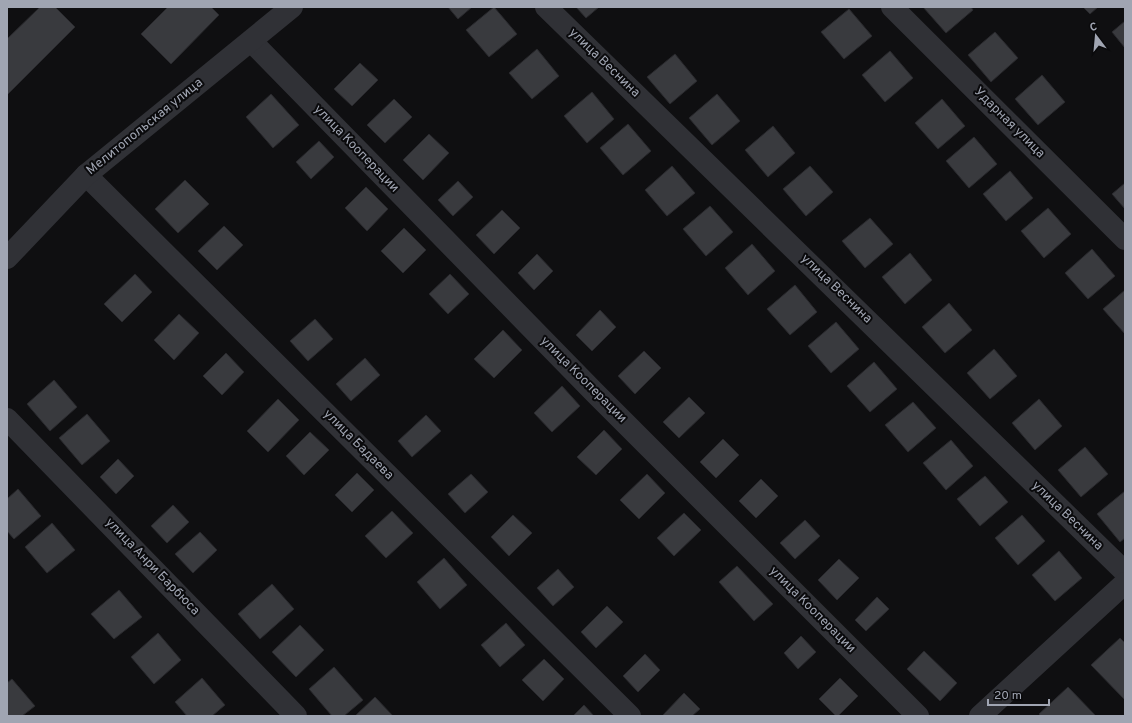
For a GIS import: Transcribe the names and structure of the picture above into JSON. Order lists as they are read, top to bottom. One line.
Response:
{"streets":{"street":["улица Веснина","Ударная улица","Мелитопольская улица","улица Кооперации","улица Бадаева","улица Анри Барбюса"]},"crossings":[["Мелитопольская улица","улица Кооперации"],["Мелитопольская улица","улица Бадаева"]],"scale_bar":"20 m","north":"top"}
